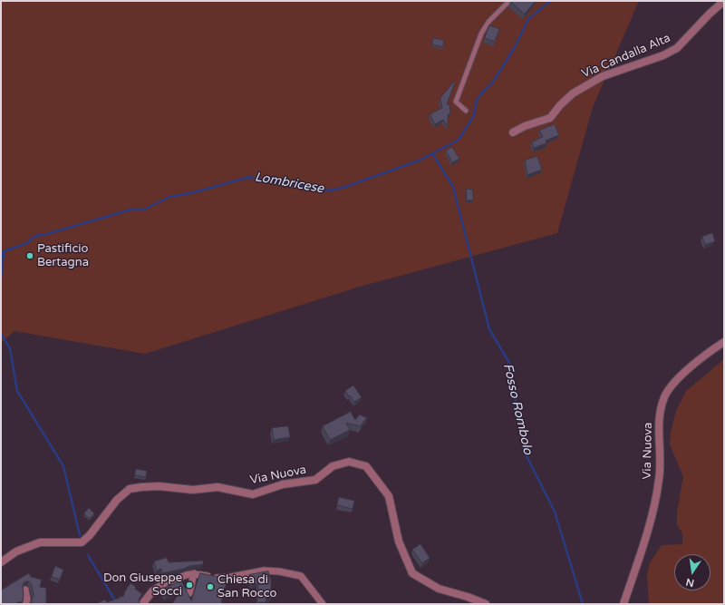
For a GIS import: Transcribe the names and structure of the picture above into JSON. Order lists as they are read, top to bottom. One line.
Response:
{"streets":{"street":["Via Candalla Alta","Via Nuova"]},"water":["Lombricese","Fosso Rombolo"],"places":["Pastificio Bertagna","Don Giuseppe Socci","Chiesa di San Rocco"],"north":"bottom"}
